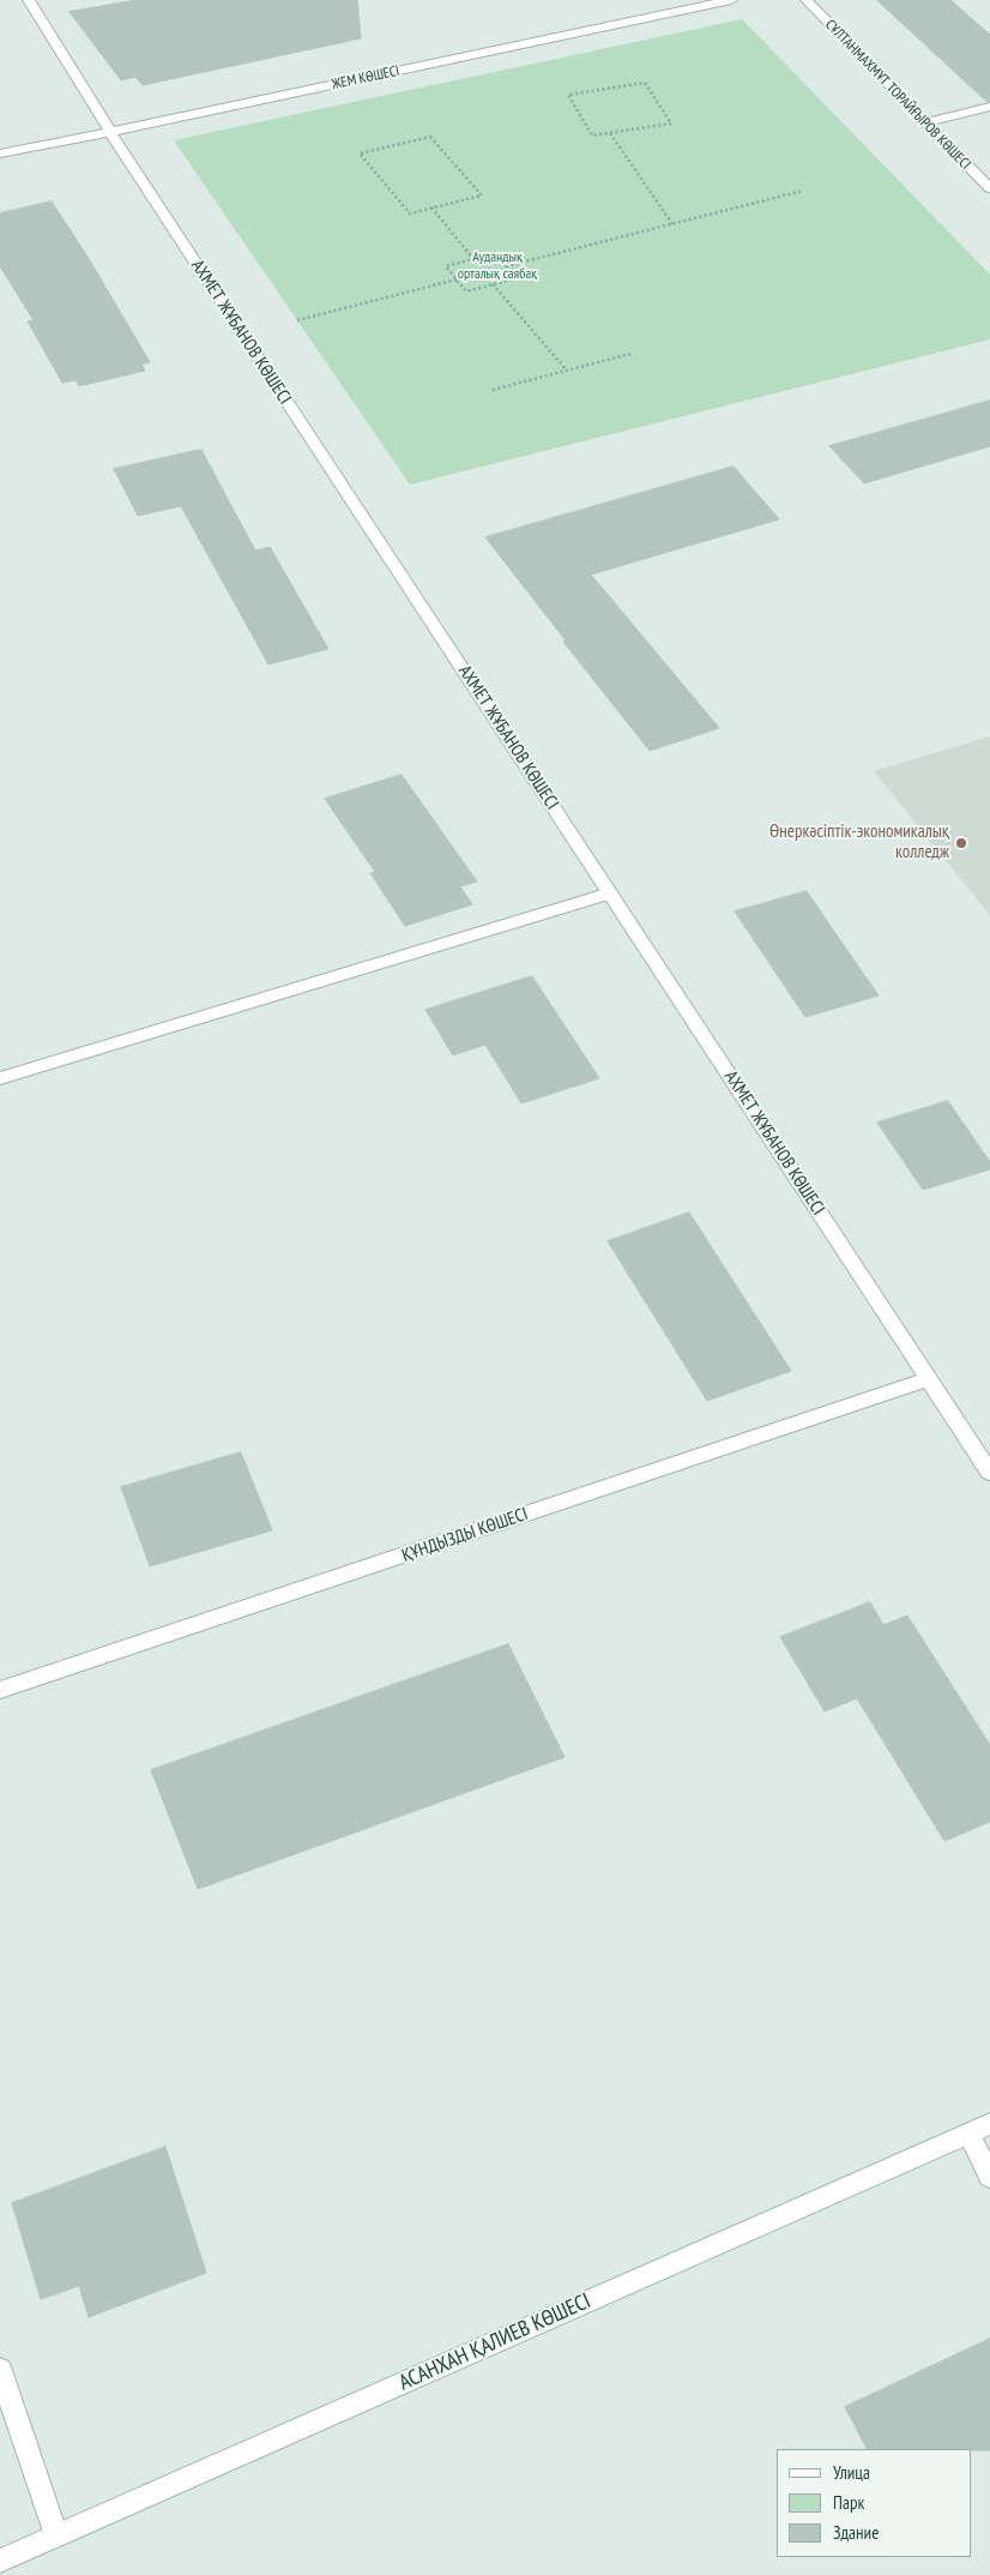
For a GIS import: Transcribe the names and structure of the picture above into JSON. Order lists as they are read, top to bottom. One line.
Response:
{"streets":{"street":["ЖЕМ КӨШЕСІ","СҰЛТАНМАХМҰТ ТОРАЙҒЫРОВ КӨШЕСІ","АХМЕТ ЖҰБАНОВ КӨШЕСІ","ҚҰНДЫЗДЫ КӨШЕСІ","АСАНХАН ҚАЛИЕВ КӨШЕСІ"]},"crossings":[["ЖЕМ КӨШЕСІ","АХМЕТ ЖҰБАНОВ КӨШЕСІ"],["АХМЕТ ЖҰБАНОВ КӨШЕСІ","ҚҰНДЫЗДЫ КӨШЕСІ"]],"parks":["Аудандық орталық саябақ"],"places":["Өнеркәсіптік-экономикалық колледж"],"legend":["Улица","Парк","Здание"]}
